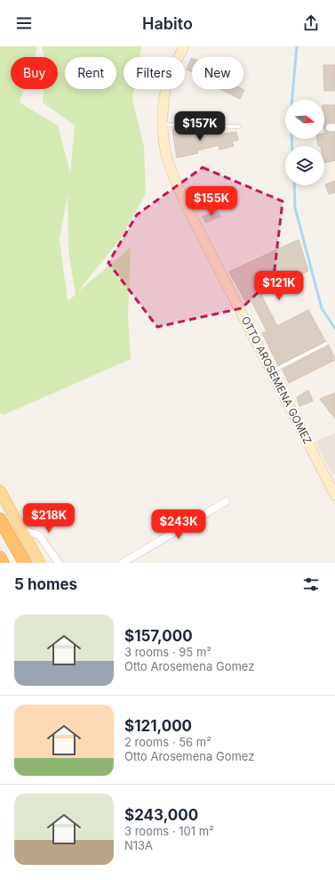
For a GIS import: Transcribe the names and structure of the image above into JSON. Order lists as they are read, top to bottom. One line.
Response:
{"streets":{"street":["OTTO AROSEMENA GOMEZ"]},"north":"right","page":{"header":"Habito","chip":["Buy","Rent","Filters","New"],"price":["$157K","$155K","$121K","$218K","$243K"],"heading":"5 homes","list":[{"name":"$157,000","note":"3 rooms · 95 m² · Otto Arosemena Gomez"},{"name":"$121,000","note":"2 rooms · 56 m² · Otto Arosemena Gomez"},{"name":"$243,000","note":"3 rooms · 101 m² · N13A"}]}}
